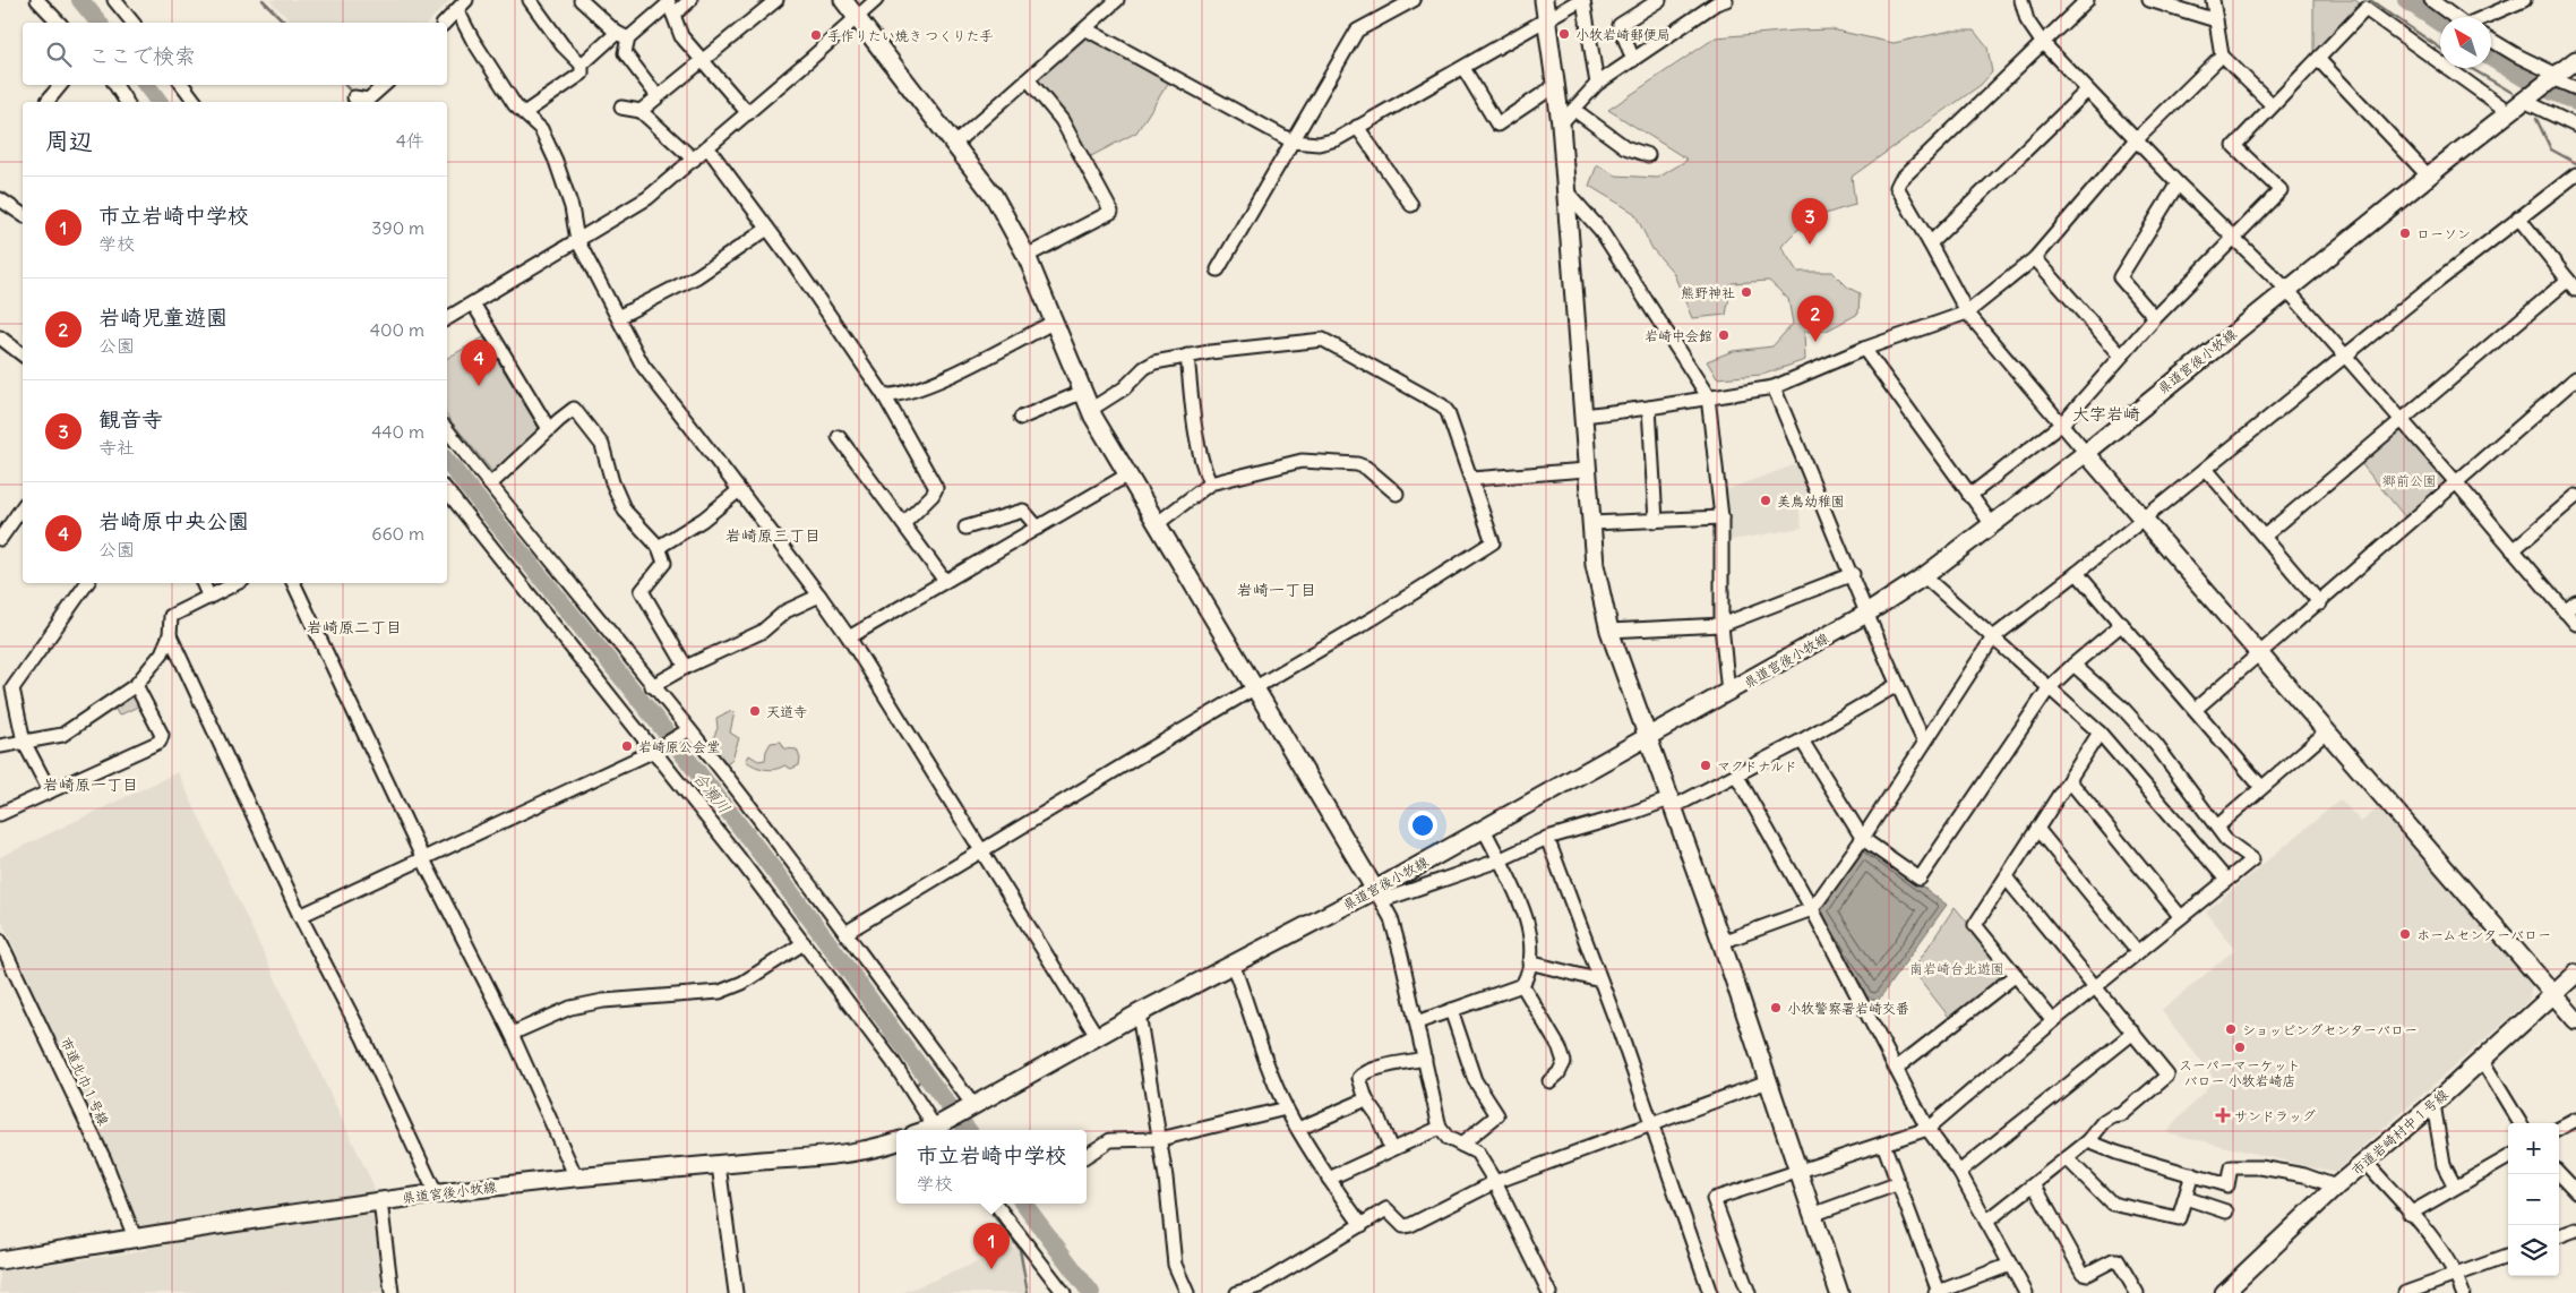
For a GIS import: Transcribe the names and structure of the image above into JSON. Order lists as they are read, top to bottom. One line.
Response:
{"streets":{"street":["県道宮後小牧線","市道北巾１号線","市道岩崎村中１号線"]},"crossings":[["県道宮後小牧線","市道北巾１号線"]],"districts":["大字岩崎","岩崎原三丁目","岩崎一丁目","岩崎原二丁目","岩崎原一丁目"],"water":["合瀬川"],"parks":["郷前公園","南岩崎台北遊園"],"places":{"other":["小牧岩崎郵便局","手作りたい焼き つくりた手","ローソン","熊野神社","岩崎中会館","美鳥幼稚園","天道寺","岩崎原公会堂","マクドナルド","ホームセンターバロー","小牧警察署岩崎交番","ショッピングセンターバロー","スーパーマーケット バロー 小牧岩崎店"],"health":["サンドラッグ"]},"north":"top left","page":{"search":"ここで検索","heading":["周辺","4件"],"list":[{"mark":"1","name":"市立岩崎中学校","note":"学校","value":"390 m"},{"mark":"2","name":"岩崎児童遊園","note":"公園","value":"400 m"},{"mark":"3","name":"観音寺","note":"寺社","value":"440 m"},{"mark":"4","name":"岩崎原中央公園","note":"公園","value":"660 m"}],"pins":["3","2","4","1"],"map_buttons":["+","−"],"popup":["市立岩崎中学校","学校"]}}
